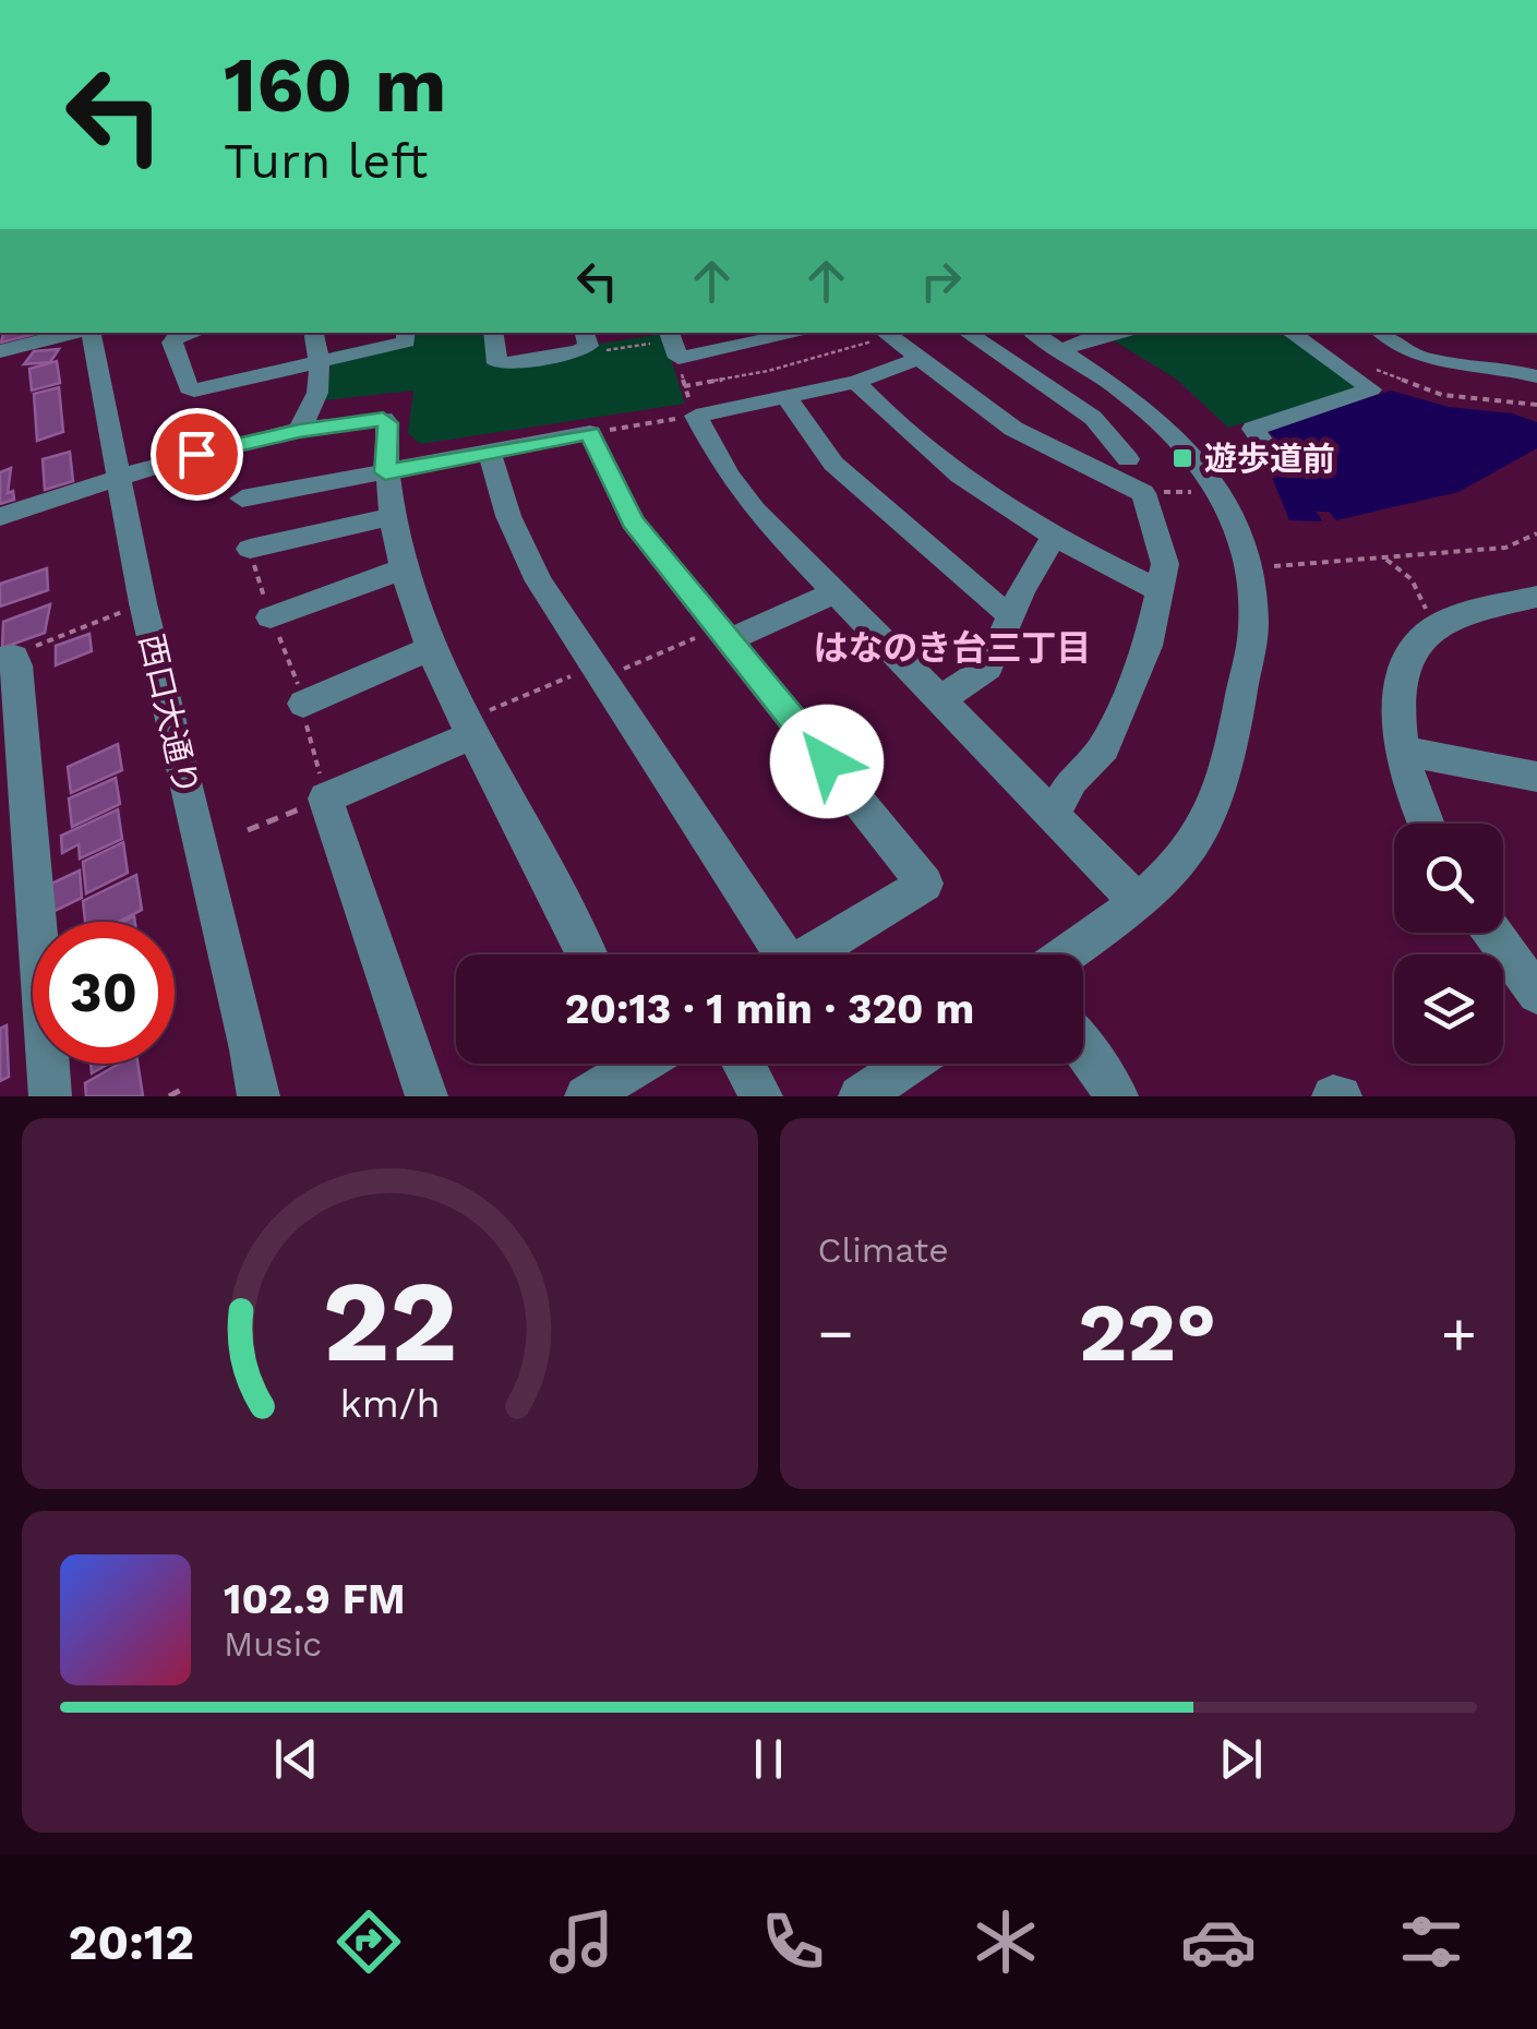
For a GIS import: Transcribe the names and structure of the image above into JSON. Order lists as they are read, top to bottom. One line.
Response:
{"streets":{"street":["西口大通り"]},"districts":["はなのき台三丁目"],"places":{"transit":["遊歩道前"]},"page":{"turn":["160 m","Turn left"],"limit":"30","trip":"20:13 · 1 min · 320 m","tile":"Climate","heat":["−","22°","+"],"song":["102.9 FM","Music"],"tabs":"20:12","gauge":["22","km/h"]}}
